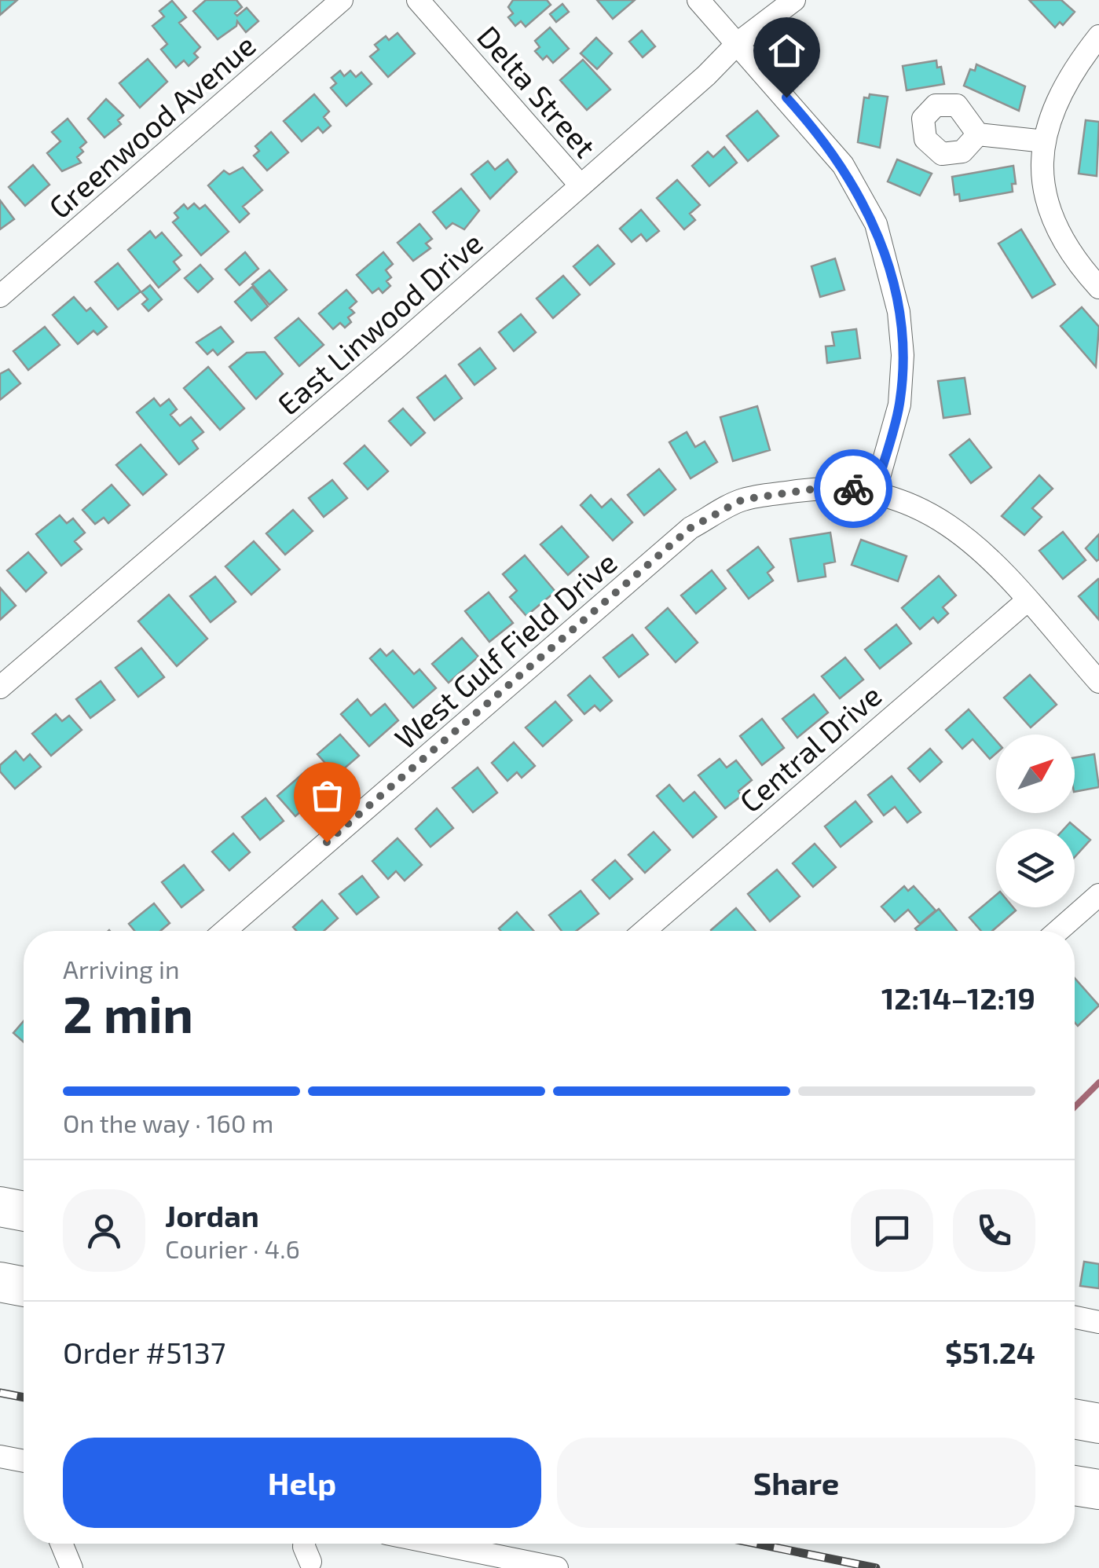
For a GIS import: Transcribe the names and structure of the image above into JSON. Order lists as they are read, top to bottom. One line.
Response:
{"streets":{"street":["Delta Street","Greenwood Avenue","East Linwood Drive","West Gulf Field Drive","Central Drive"]},"crossings":[["Delta Street","East Linwood Drive"]],"north":"top right","page":{"heading":["2 min","Arriving in","12:14–12:19"],"panel":["Jordan","Courier · 4.6","Order #5137","$51.24"],"bar":"On the way · 160 m","buttons":["Help","Share"]}}
